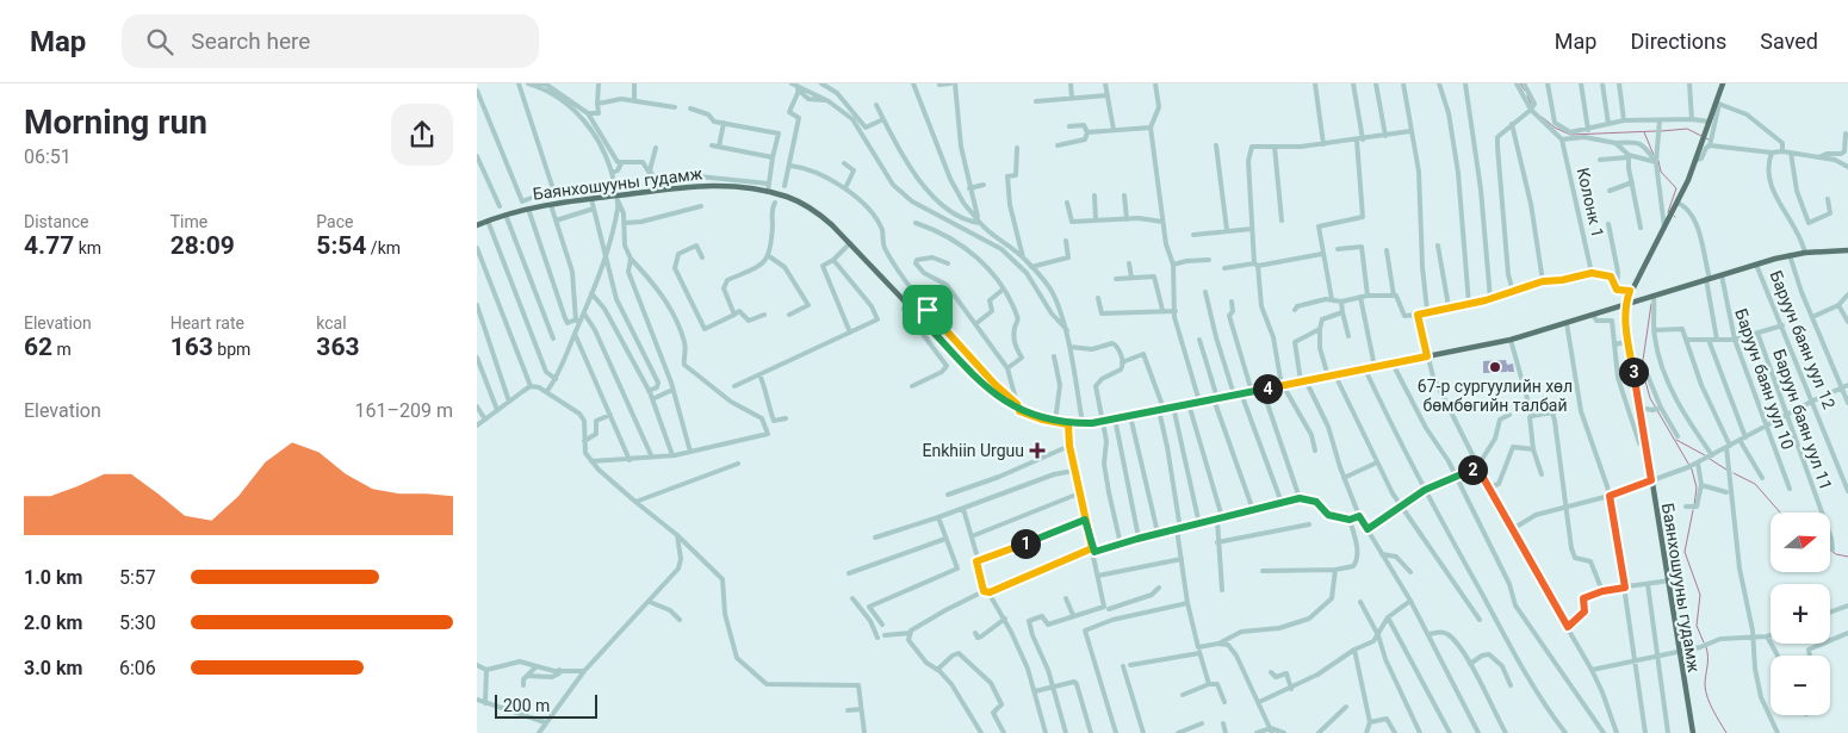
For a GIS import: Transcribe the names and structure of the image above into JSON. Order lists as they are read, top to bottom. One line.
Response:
{"streets":{"main road":["Баянхошууны гудамж"],"street":["Колонк 1","Баруун баян уул 12","Баруун баян уул 10","Баруун баян уул 11"]},"places":{"other":["67-р сургуулийн хөл бөмбөгийн талбай"],"health":["Enkhiin Urguu"]},"scale_bar":"200 m","north":"right","page":{"header":"Map","search":"Search here","nav":["Map","Directions","Saved"],"heading":["Morning run","06:51"],"stats":[["Distance","4.77 km"],["Time","28:09"],["Pace","5:54 /km"],["Elevation","62 m"],["Heart rate","163 bpm"],["kcal","363"]],"pins":["3","4","2","1"],"chart":["Elevation","161–209 m"],"map_buttons":["+","−"],"list":[{"name":"1.0 km","note":"5:57"},{"name":"2.0 km","note":"5:30"},{"name":"3.0 km","note":"6:06"}],"scale":"200 m"}}
